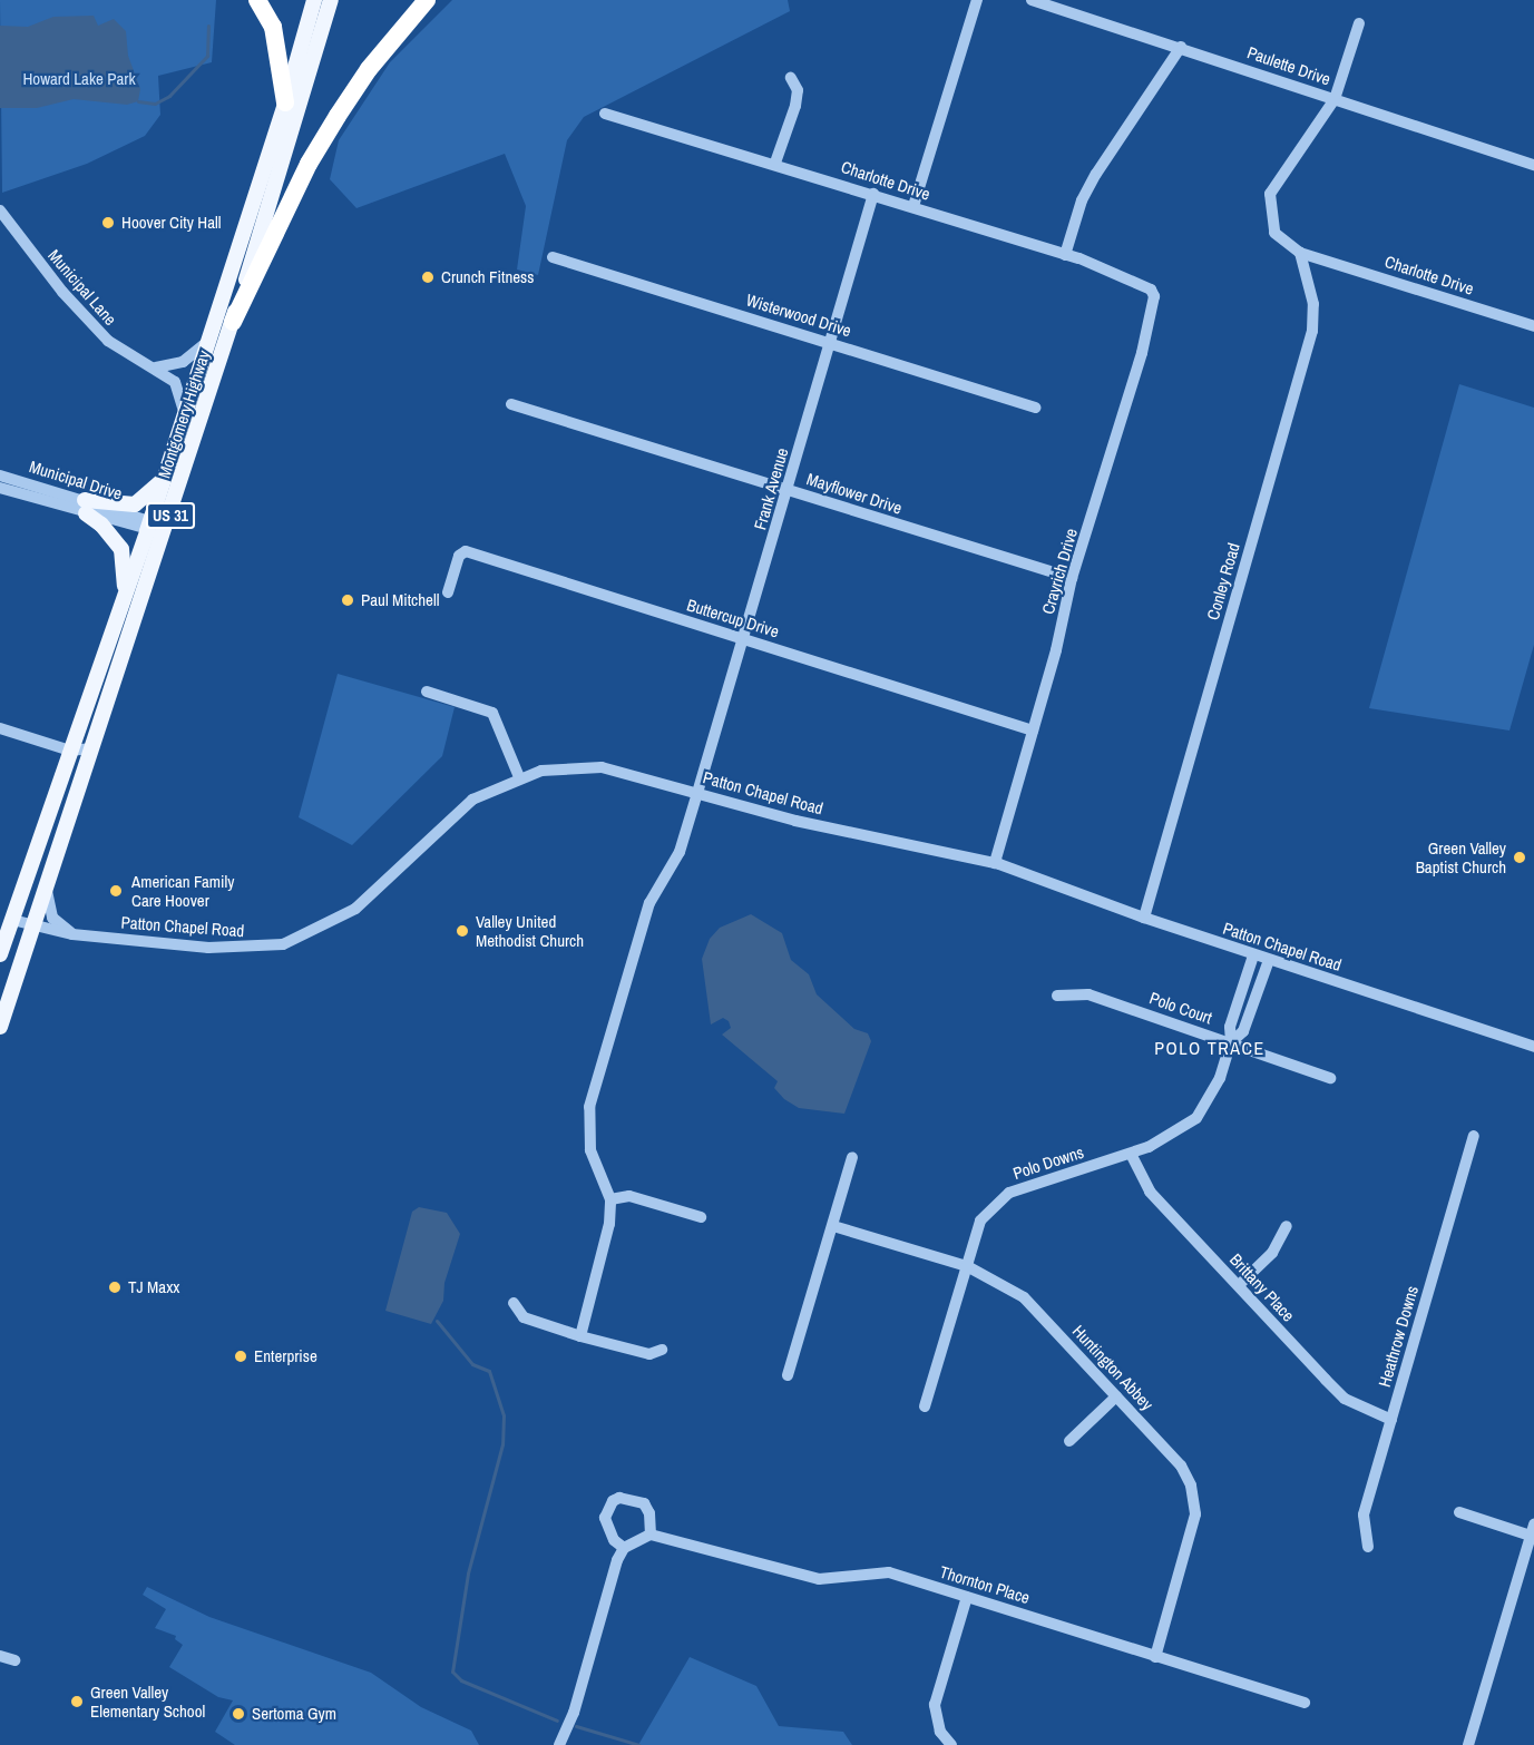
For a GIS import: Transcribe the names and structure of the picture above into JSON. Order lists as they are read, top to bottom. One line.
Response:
{"streets":{"main road":["Montgomery Highway","US 31"],"street":["Paulette Drive","Charlotte Drive","Municipal Lane","Wisterwood Drive","Municipal Drive","Frank Avenue","Mayflower Drive","Crayrich Drive","Conley Road","Buttercup Drive","Patton Chapel Road","Polo Court","Polo Downs","Brittany Place","Heathrow Downs","Huntington Abbey","Thornton Place"]},"crossings":[["Paulette Drive","Charlotte Drive"],["Charlotte Drive","Frank Avenue"],["Charlotte Drive","Crayrich Drive"],["Charlotte Drive","Conley Road"],["Municipal Lane","Montgomery Highway"],["Wisterwood Drive","Frank Avenue"],["Montgomery Highway","Municipal Drive"],["Montgomery Highway","Patton Chapel Road"],["Frank Avenue","Mayflower Drive"],["Frank Avenue","Buttercup Drive"],["Frank Avenue","Patton Chapel Road"],["Mayflower Drive","Crayrich Drive"],["Crayrich Drive","Buttercup Drive"],["Crayrich Drive","Patton Chapel Road"],["Conley Road","Patton Chapel Road"],["Patton Chapel Road","Polo Downs"],["Polo Court","Polo Downs"],["Polo Downs","Brittany Place"],["Polo Downs","Huntington Abbey"],["Brittany Place","Heathrow Downs"],["Huntington Abbey","Thornton Place"]],"districts":["POLO TRACE"],"parks":["Howard Lake Park"],"places":["Hoover City Hall","Crunch Fitness","Paul Mitchell","Green Valley Baptist Church","American Family Care Hoover","Valley United Methodist Church","TJ Maxx","Enterprise","Green Valley Elementary School","Sertoma Gym"]}
